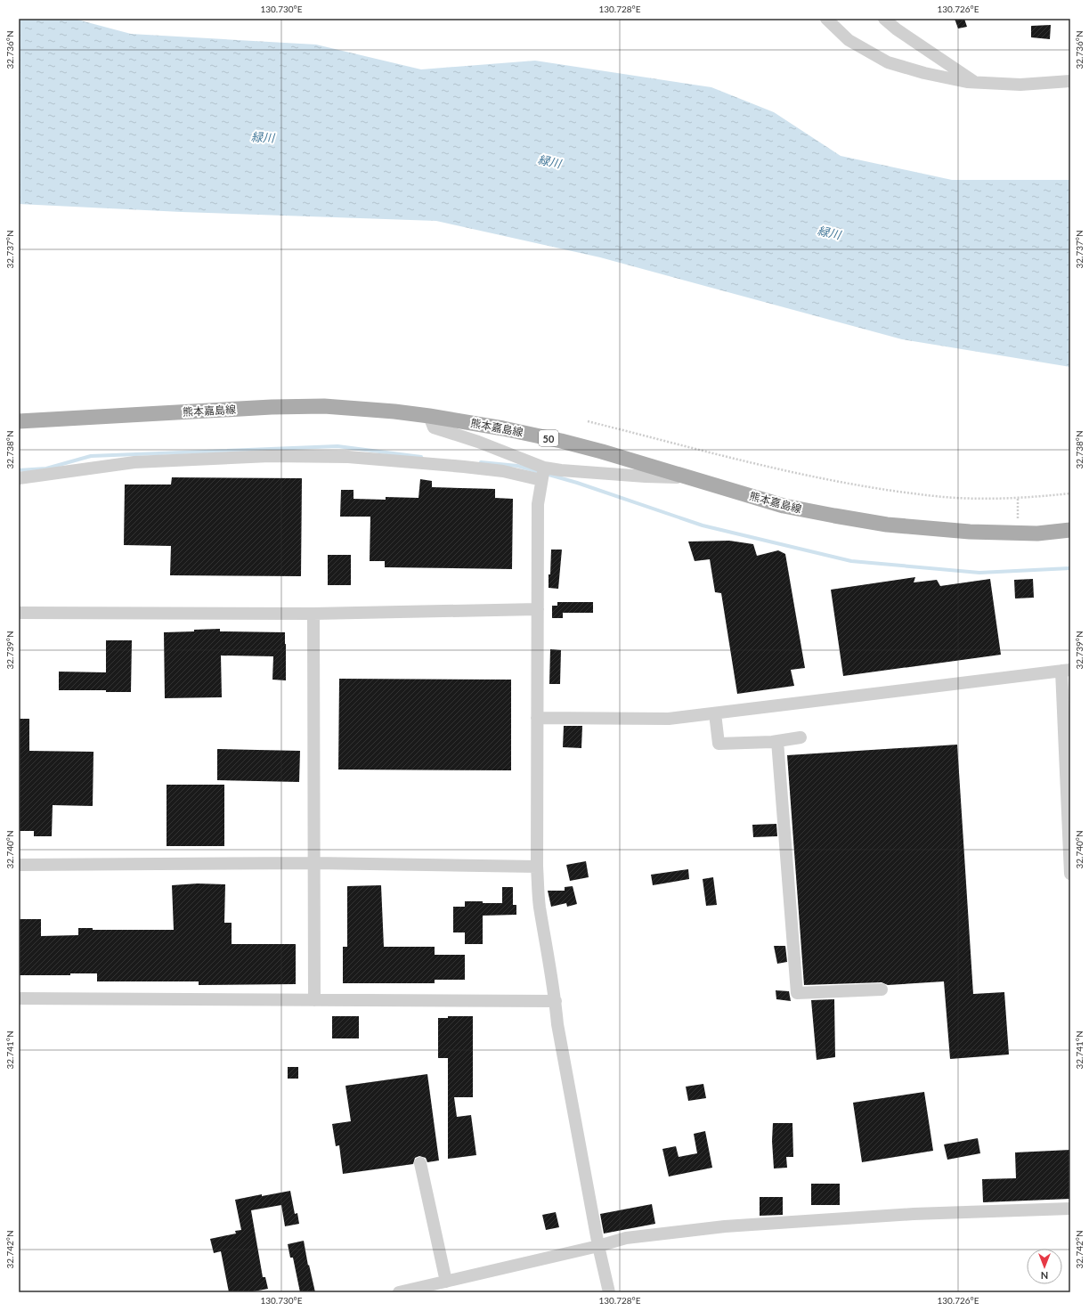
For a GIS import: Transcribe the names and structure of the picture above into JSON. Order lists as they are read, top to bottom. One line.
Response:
{"streets":{"main road":["熊本嘉島線","50"]},"water":["緑川"],"north":"bottom","coordinates":["130.730°E","130.728°E","130.726°E","32.736°N","32.737°N","32.738°N","32.739°N","32.740°N","32.741°N","32.742°N"]}
